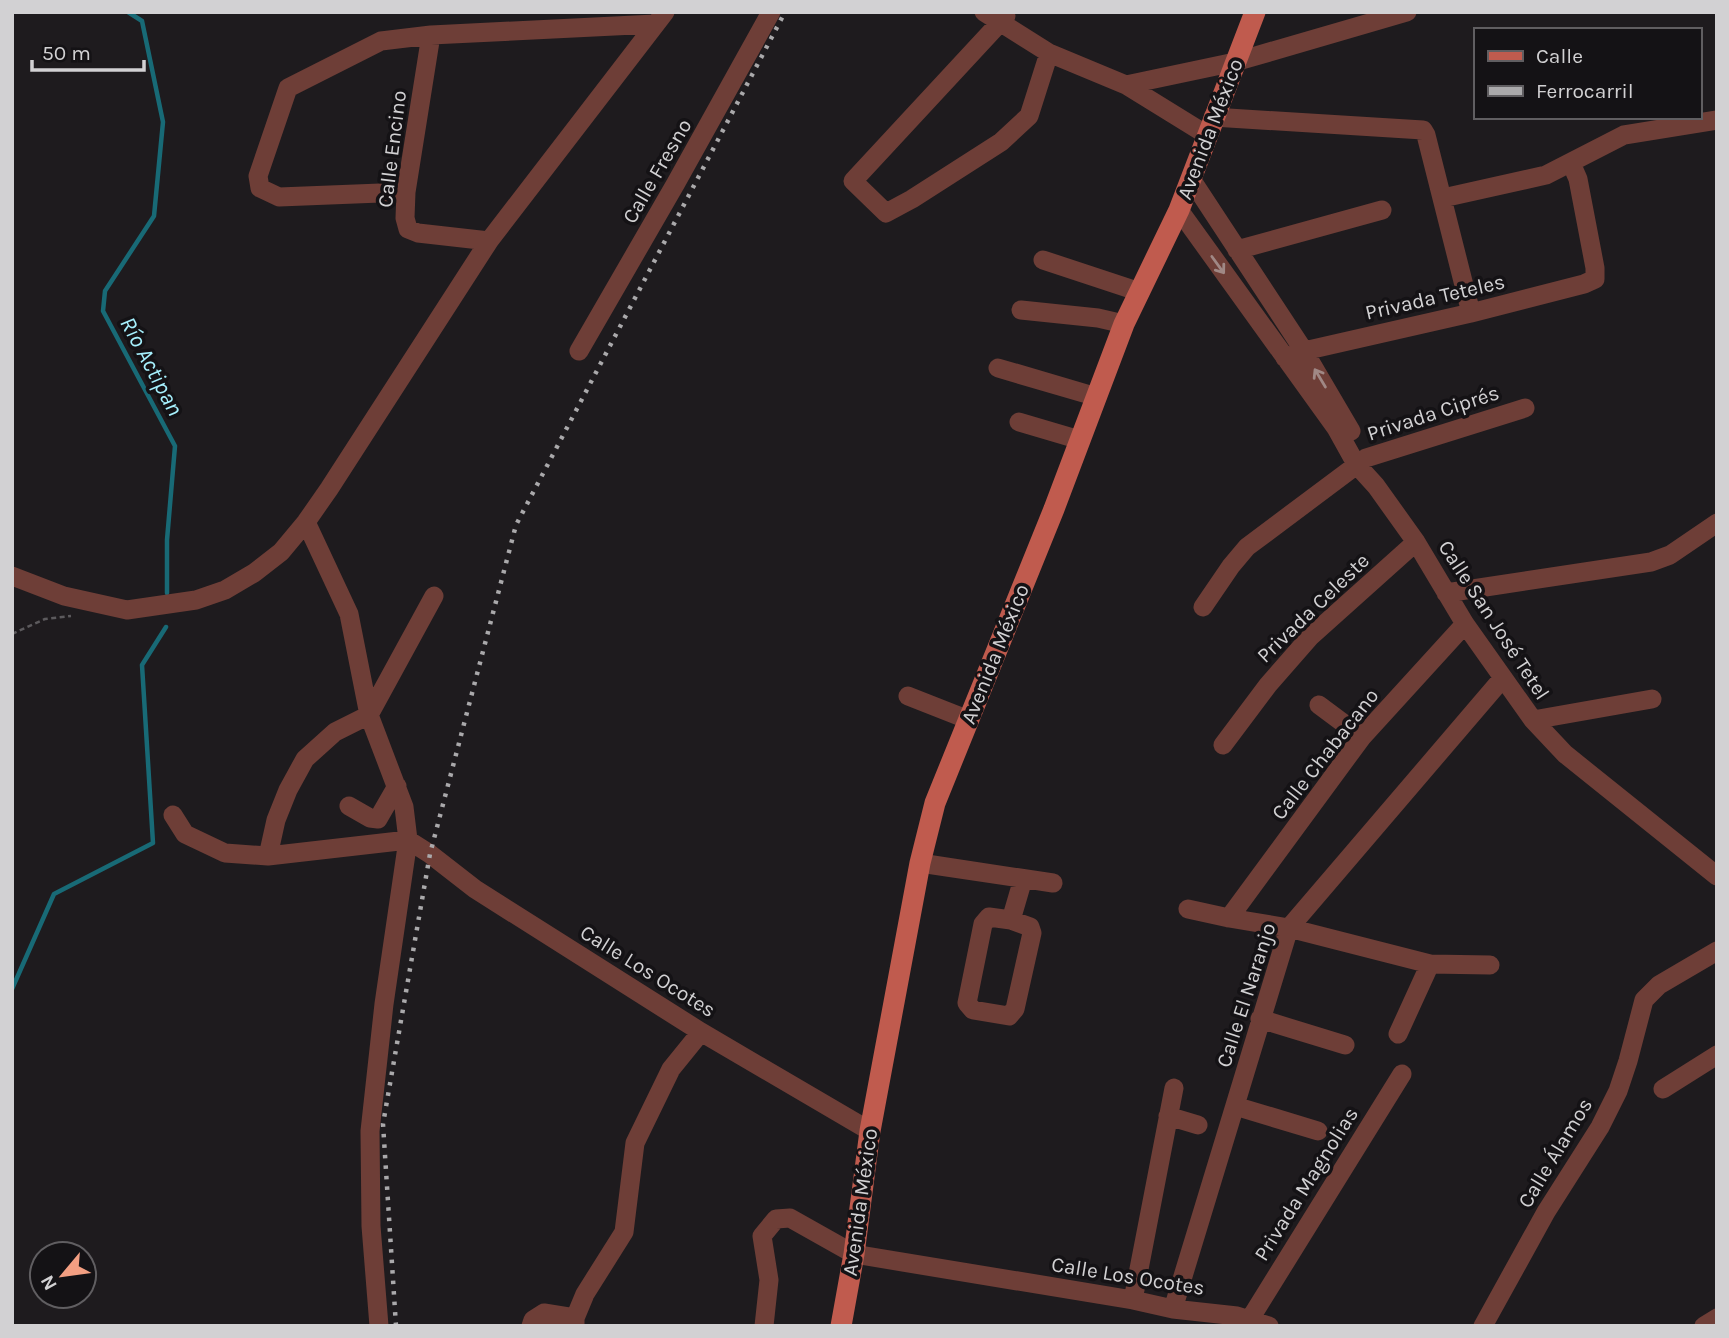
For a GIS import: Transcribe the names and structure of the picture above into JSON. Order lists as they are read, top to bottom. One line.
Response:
{"streets":{"main road":["Avenida México"],"street":["Calle Encino","Calle Fresno","Privada Teteles","Privada Ciprés","Privada Celeste","Calle San José Tetel","Calle Chabacano","Calle Los Ocotes","Calle El Naranjo","Calle Álamos","Privada Magnolias"]},"crossings":[["Avenida México","Calle San José Tetel"],["Avenida México","Calle Los Ocotes"],["Privada Teteles","Calle San José Tetel"],["Privada Ciprés","Calle San José Tetel"],["Privada Celeste","Calle San José Tetel"],["Calle San José Tetel","Calle Chabacano"],["Calle San José Tetel","Calle El Naranjo"],["Calle Los Ocotes","Calle El Naranjo"],["Calle Los Ocotes","Privada Magnolias"]],"water":["Río Actipan"],"legend":["Calle","Ferrocarril"],"scale_bar":"50 m","north":"bottom left"}
